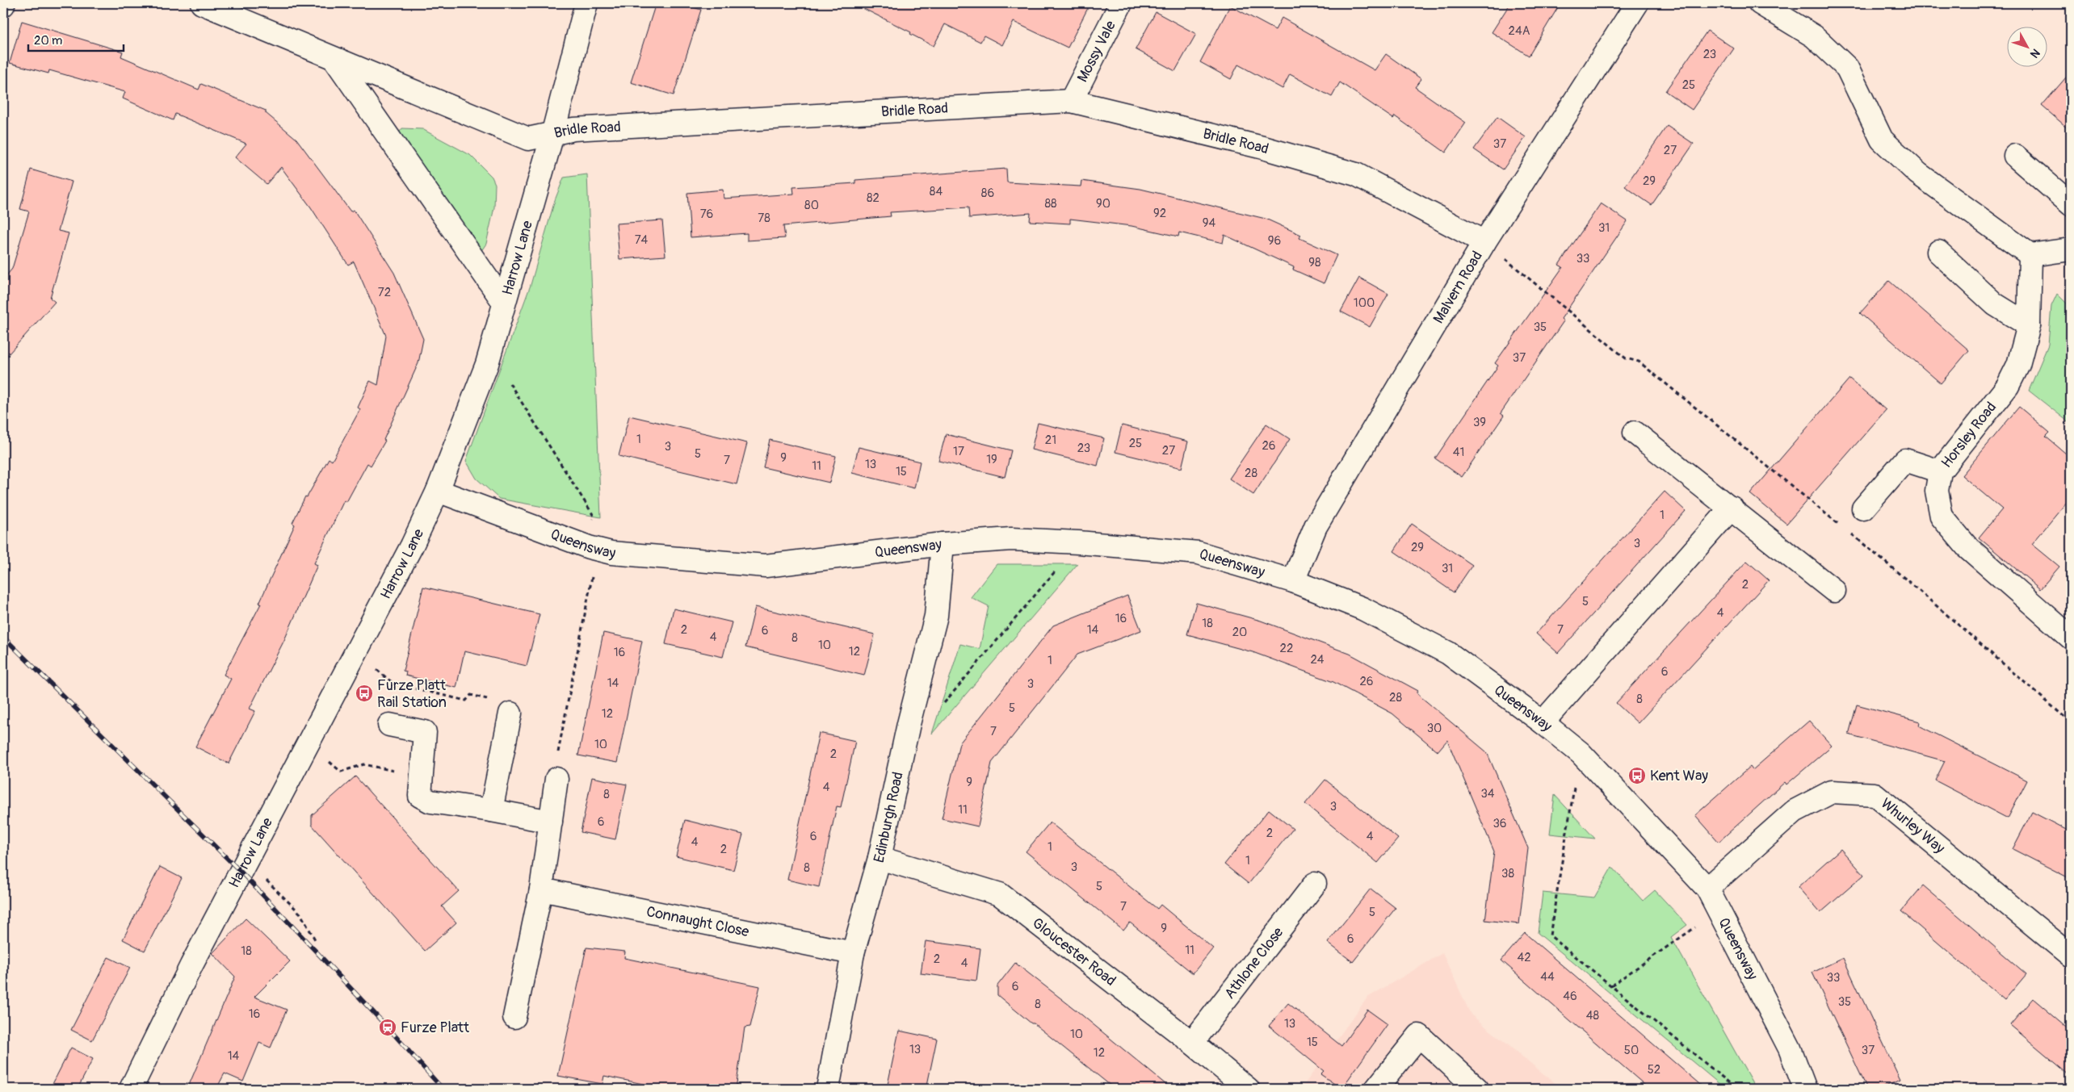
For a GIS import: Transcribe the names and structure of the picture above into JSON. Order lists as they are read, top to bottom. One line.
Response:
{"streets":{"street":["Mossy Vale","Bridle Road","Harrow Lane","Malvern Road","Horsley Road","Queensway","Edinburgh Road","Whurley Way","Connaught Close","Gloucester Road","Athlone Close"]},"crossings":[["Mossy Vale","Bridle Road"],["Bridle Road","Harrow Lane"],["Bridle Road","Malvern Road"],["Harrow Lane","Queensway"],["Malvern Road","Queensway"],["Queensway","Edinburgh Road"],["Queensway","Whurley Way"],["Edinburgh Road","Connaught Close"],["Edinburgh Road","Gloucester Road"],["Gloucester Road","Athlone Close"]],"places":{"bus stop":["Furze Platt Rail Station","Kent Way"],"station":["Furze Platt"]},"house_numbers":["24A","23","25","37","27","29","84","86","82","88","90","80","92","76","78","94","31","74","96","33","98","72","100","35","37","39","1","21","25","26","3","23","27","17","41","5","9","19","7","13","11","15","28","1","3","29","31","2","5","4","16","18","2","14","7","6","20","4","8","10","22","12","16","24","1","6","26","14","3","28","8","5","12","30","7","10","2","9","4","34","8","3","11","6","36","2","6","4","4","1","2","1","3","8","38","5","7","5","9","6","11","18","42","2","4","44","33","6","46","35","8","16","48","13","10","15","13","50","37","12","14","52"],"scale_bar":"20 m","north":"bottom right"}
